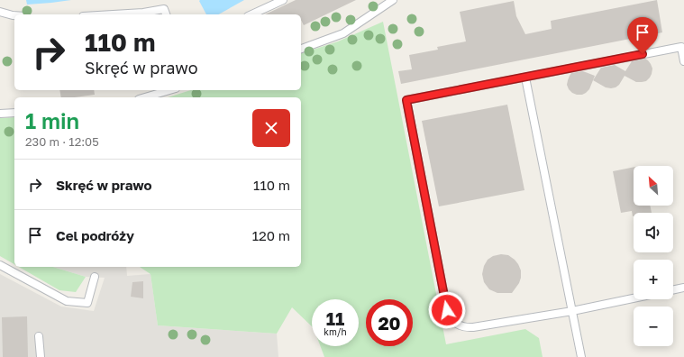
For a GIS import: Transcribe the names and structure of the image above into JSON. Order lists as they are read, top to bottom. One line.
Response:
{"north":"top left","page":{"turn":["110 m","Skręć w prawo"],"heading":["1 min","230 m · 12:05"],"list":[{"name":"Skręć w prawo","value":"110 m"},{"name":"Cel podróży","value":"120 m"}],"map_buttons":["+","−"],"speed":"11 km/h","limit":"20"}}
